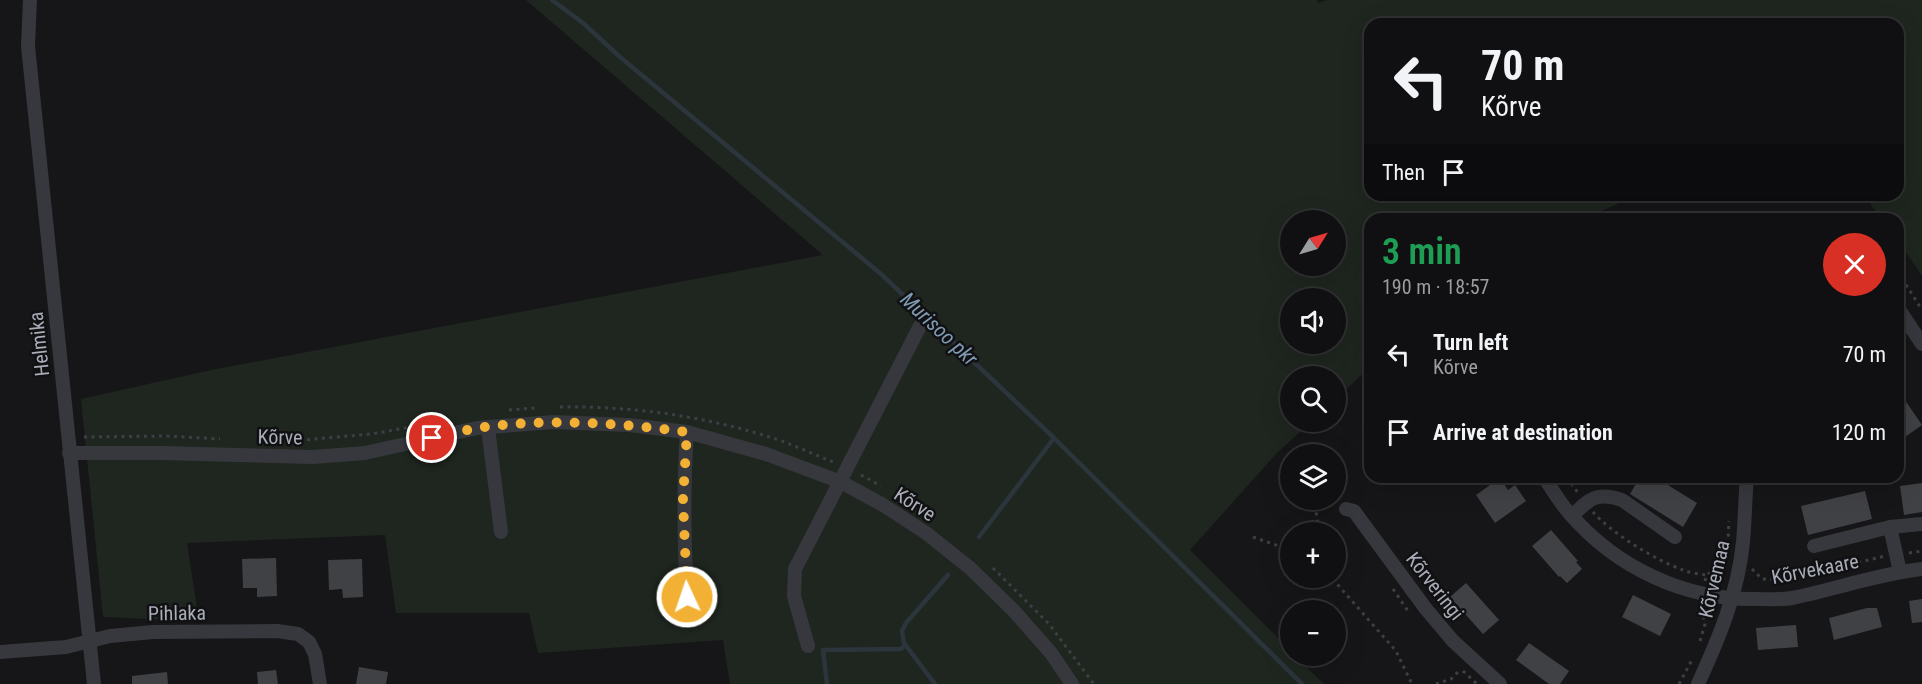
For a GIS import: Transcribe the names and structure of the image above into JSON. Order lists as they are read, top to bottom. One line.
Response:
{"streets":{"street":["Helmika","Kõrve","Kõrvekaare","Kõrvemaa","Kõrveringi","Pihlaka"]},"crossings":[["Helmika","Kõrve"],["Helmika","Pihlaka"],["Kõrvekaare","Kõrvemaa"]],"water":["Murisoo pkr"],"north":"top right","page":{"turn":["70 m","Kõrve"],"then":"Then","map_buttons":["+","−"],"heading":["3 min","190 m · 18:57"],"list":[{"name":"Turn left","note":"Kõrve","value":"70 m"},{"name":"Arrive at destination","value":"120 m"}]}}
